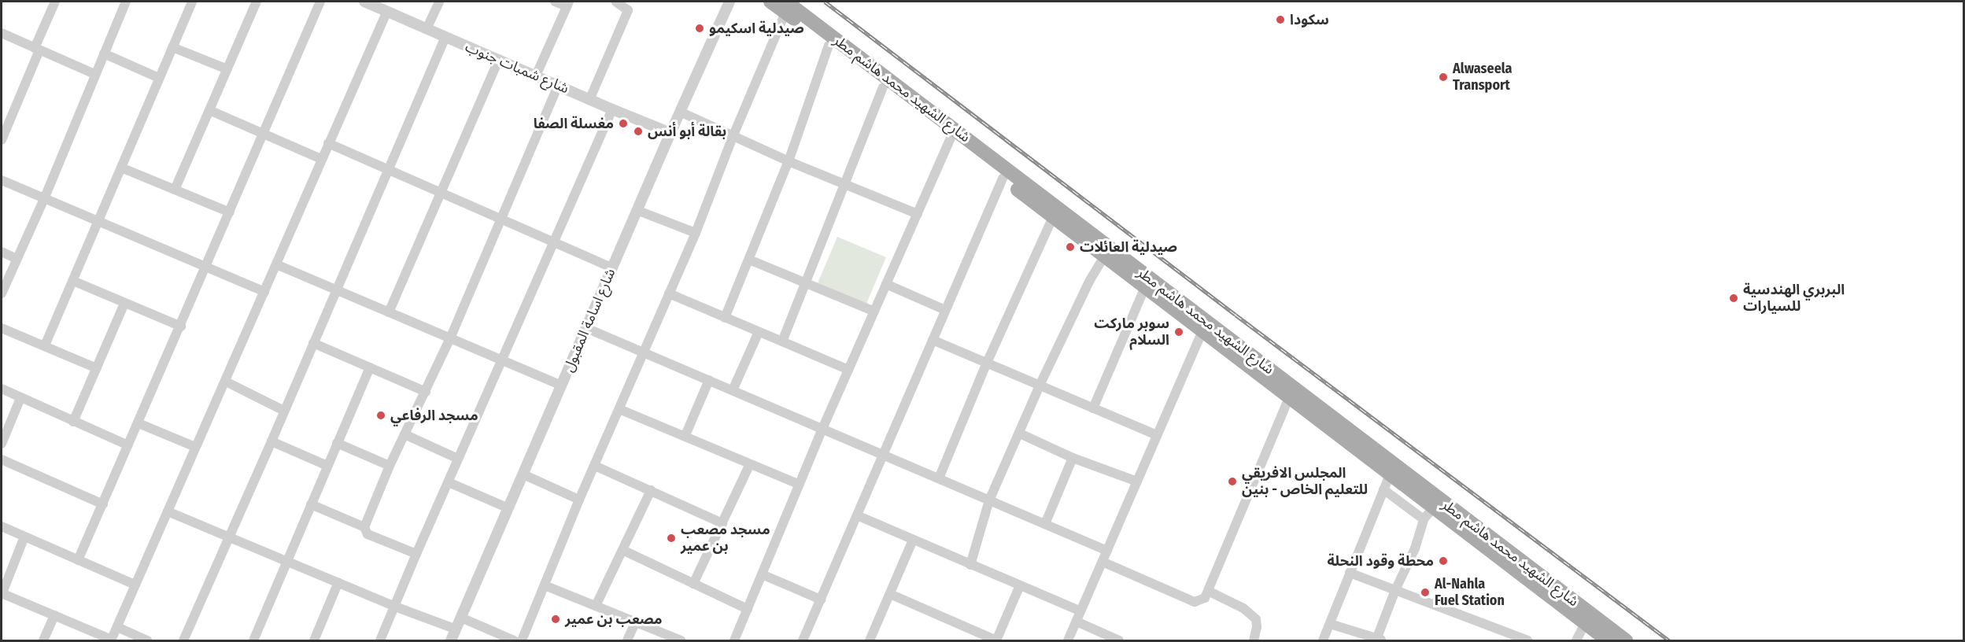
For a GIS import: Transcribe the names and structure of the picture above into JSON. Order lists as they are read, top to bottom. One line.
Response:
{"streets":{"main road":["شارع الشهيد محمد هاشم مطر"],"street":["شارع شمبات جنوب","شارع اسامة المقبول"]},"crossings":[["شارع شمبات جنوب","شارع اسامة المقبول"]],"places":["سكودا","صيدلية اسكيمو","Alwaseela Transport","مغسلة الصفا","بقالة أبو أنس","صيدلية العائلات","البربري الهندسية للسيارات","سوبر ماركت السلام","مسجد الرفاعي","المجلس الافريقي للتعليم الخاص - بنين","مسجد مصعب بن عمير","محطة وقود النحلة","Al-Nahla Fuel Station","مصعب بن عمير"]}
